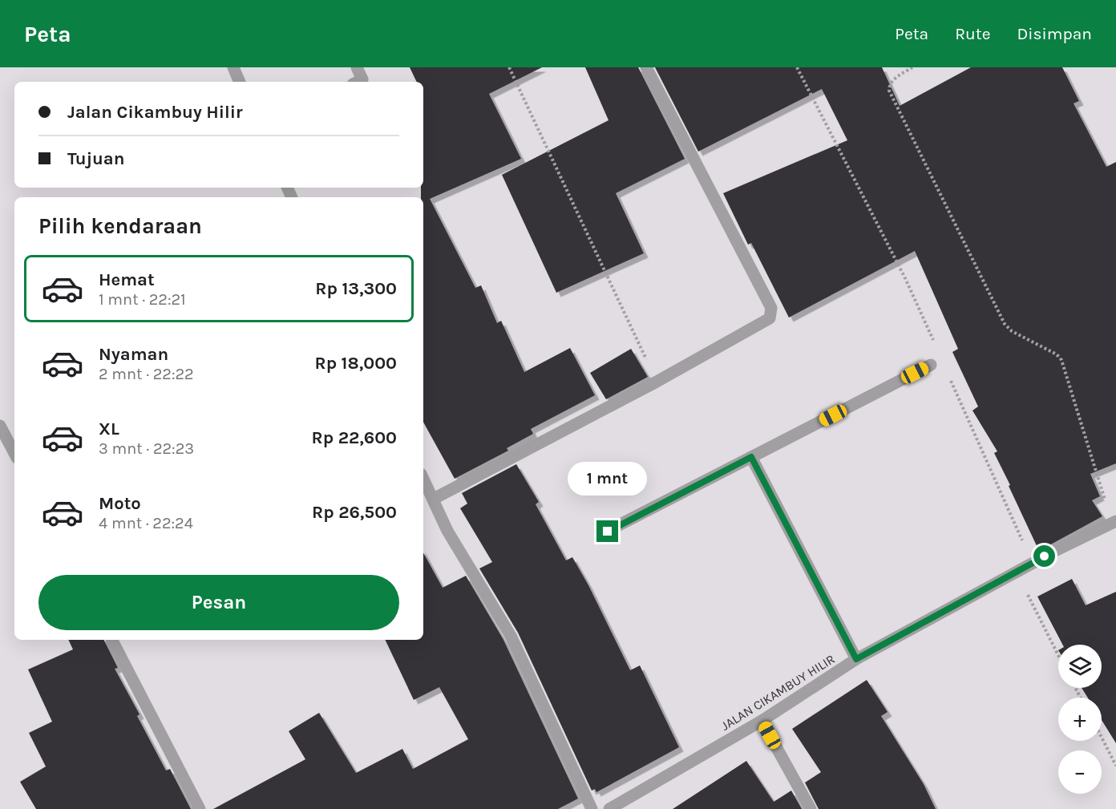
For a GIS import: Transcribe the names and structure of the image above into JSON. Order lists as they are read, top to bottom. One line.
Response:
{"streets":{"street":["JALAN CIKAMBUY HILIR"]},"page":{"header":"Peta","nav":["Peta","Rute","Disimpan"],"banner":["Jalan Cikambuy Hilir","Tujuan"],"heading":"Pilih kendaraan","list":[{"name":"Hemat","note":"1 mnt · 22:21","value":"Rp 13,300"},{"name":"Nyaman","note":"2 mnt · 22:22","value":"Rp 18,000"},{"name":"XL","note":"3 mnt · 22:23","value":"Rp 22,600"},{"name":"Moto","note":"4 mnt · 22:24","value":"Rp 26,500"}],"bubble":"1 mnt","buttons":"Pesan","map_buttons":["+","−"]}}
